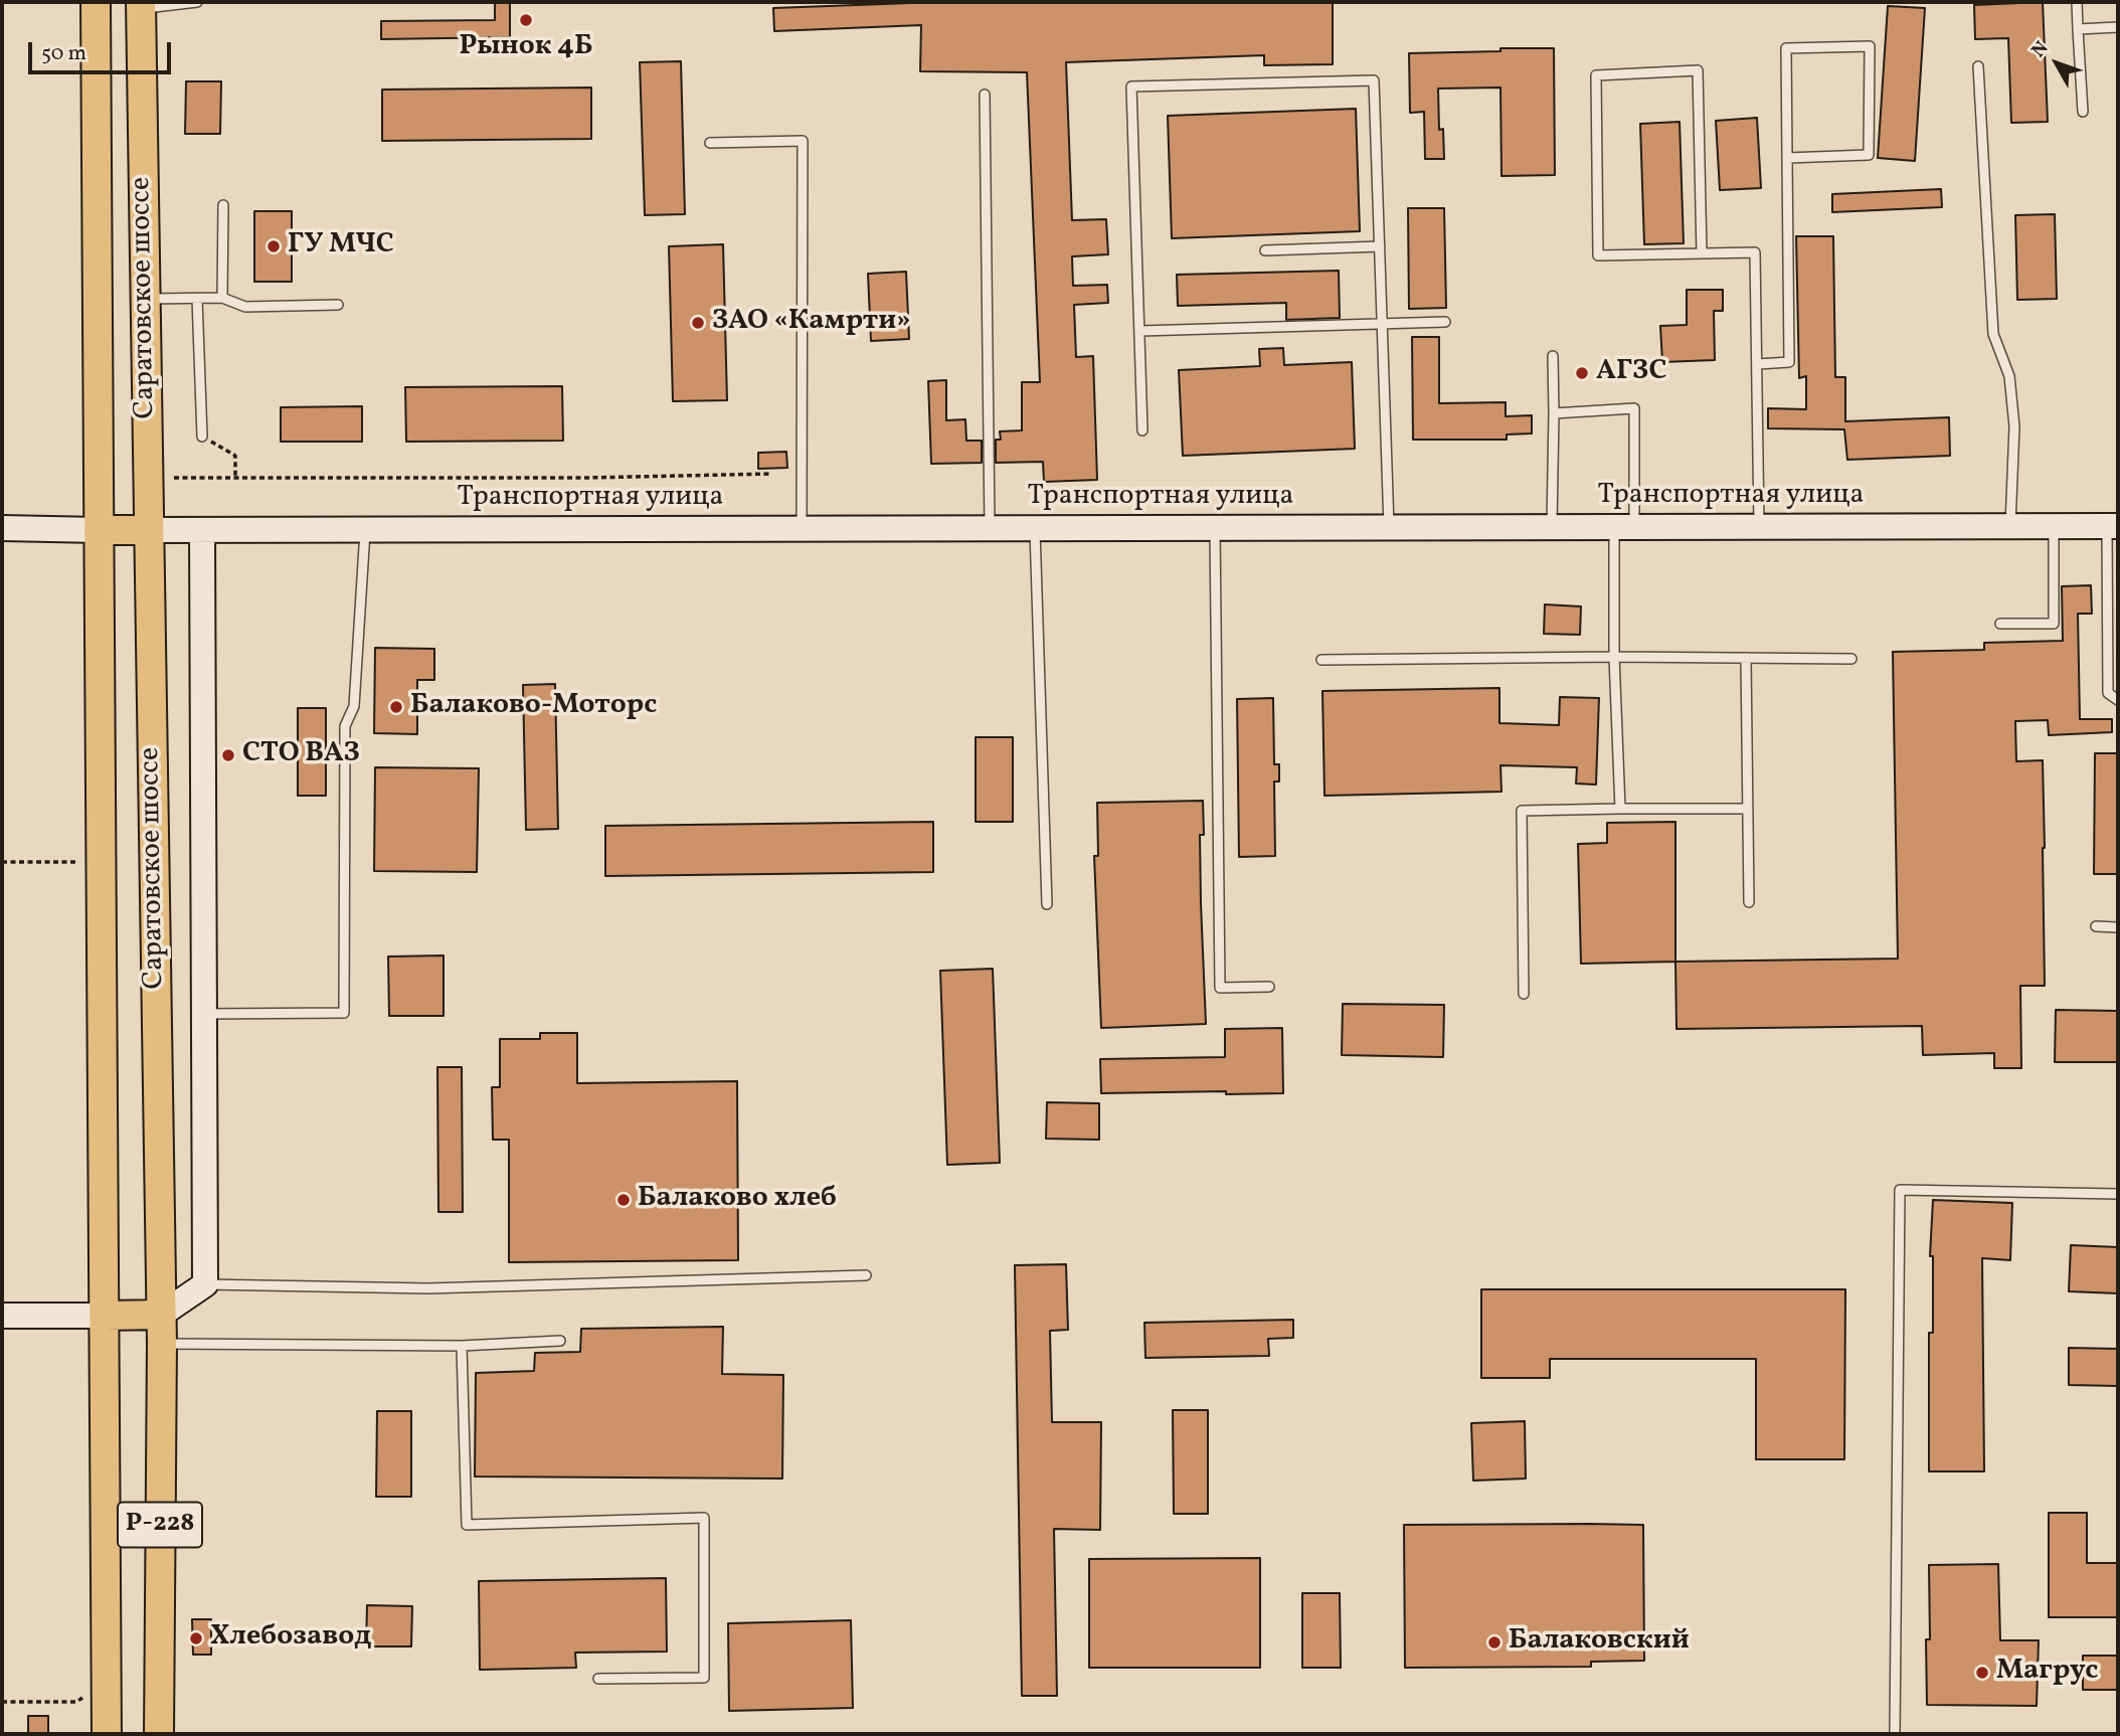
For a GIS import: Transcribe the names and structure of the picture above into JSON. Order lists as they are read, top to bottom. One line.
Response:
{"streets":{"main road":["Саратовское шоссе","Транспортная улица","Р-228"]},"crossings":[["Саратовское шоссе","Транспортная улица"]],"places":["Рынок 4Б","ГУ МЧС","ЗАО «Камрти»","АГЗС","Балаково-Моторс","СТО ВАЗ","Балаково хлеб","Хлебозавод","Балаковский","Магрус"],"scale_bar":"50 m","north":"top left"}
